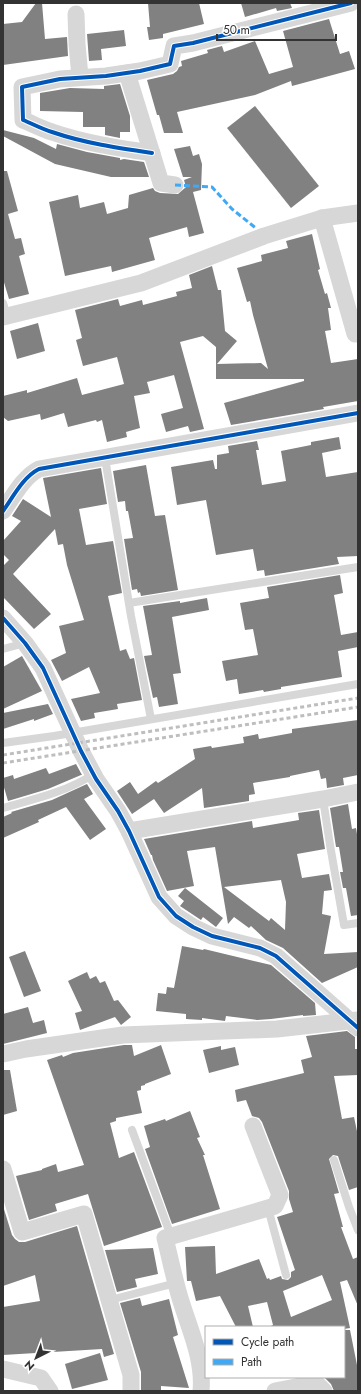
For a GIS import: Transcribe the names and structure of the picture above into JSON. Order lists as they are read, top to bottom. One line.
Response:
{"legend":["Cycle path","Path"],"scale_bar":"50 m","north":"bottom left"}
